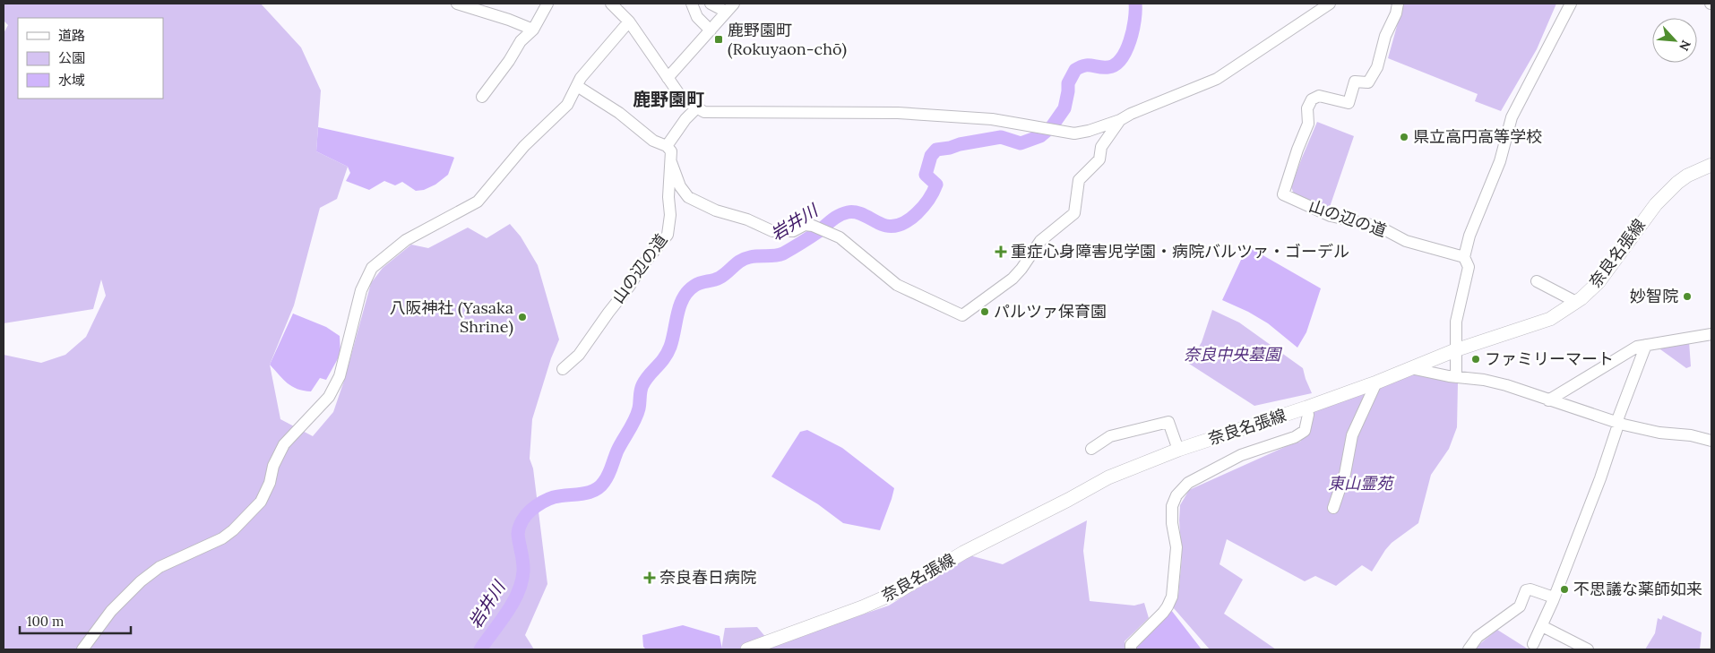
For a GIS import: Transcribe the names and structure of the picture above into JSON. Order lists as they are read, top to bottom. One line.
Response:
{"streets":{"main road":["奈良名張線"],"street":["山の辺の道"]},"districts":["鹿野園町"],"water":["岩井川"],"parks":["奈良中央墓園","東山霊苑"],"places":{"transit":["鹿野園町 (Rokuyaon-chō)"],"other":["県立高円高等学校","妙智院","パルツァ保育園","八阪神社 (Yasaka Shrine)","ファミリーマート","不思議な薬師如来"],"health":["重症心身障害児学園・病院バルツァ・ゴーデル","奈良春日病院"]},"legend":["道路","公園","水域"],"scale_bar":"100 m","north":"bottom right"}
